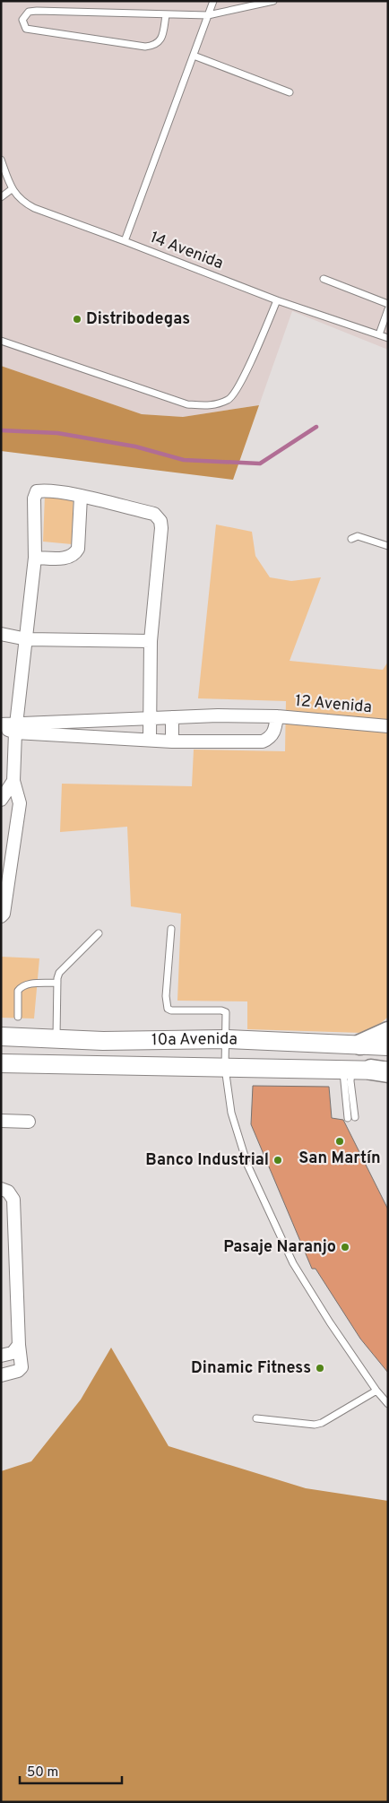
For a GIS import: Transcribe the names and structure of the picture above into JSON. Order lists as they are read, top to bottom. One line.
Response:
{"streets":{"street":["12 Avenida","10a Avenida"],"lane":["14 Avenida"]},"places":["Distribodegas","San Martín","Banco Industrial","Pasaje Naranjo","Dinamic Fitness"],"scale_bar":"50 m"}
